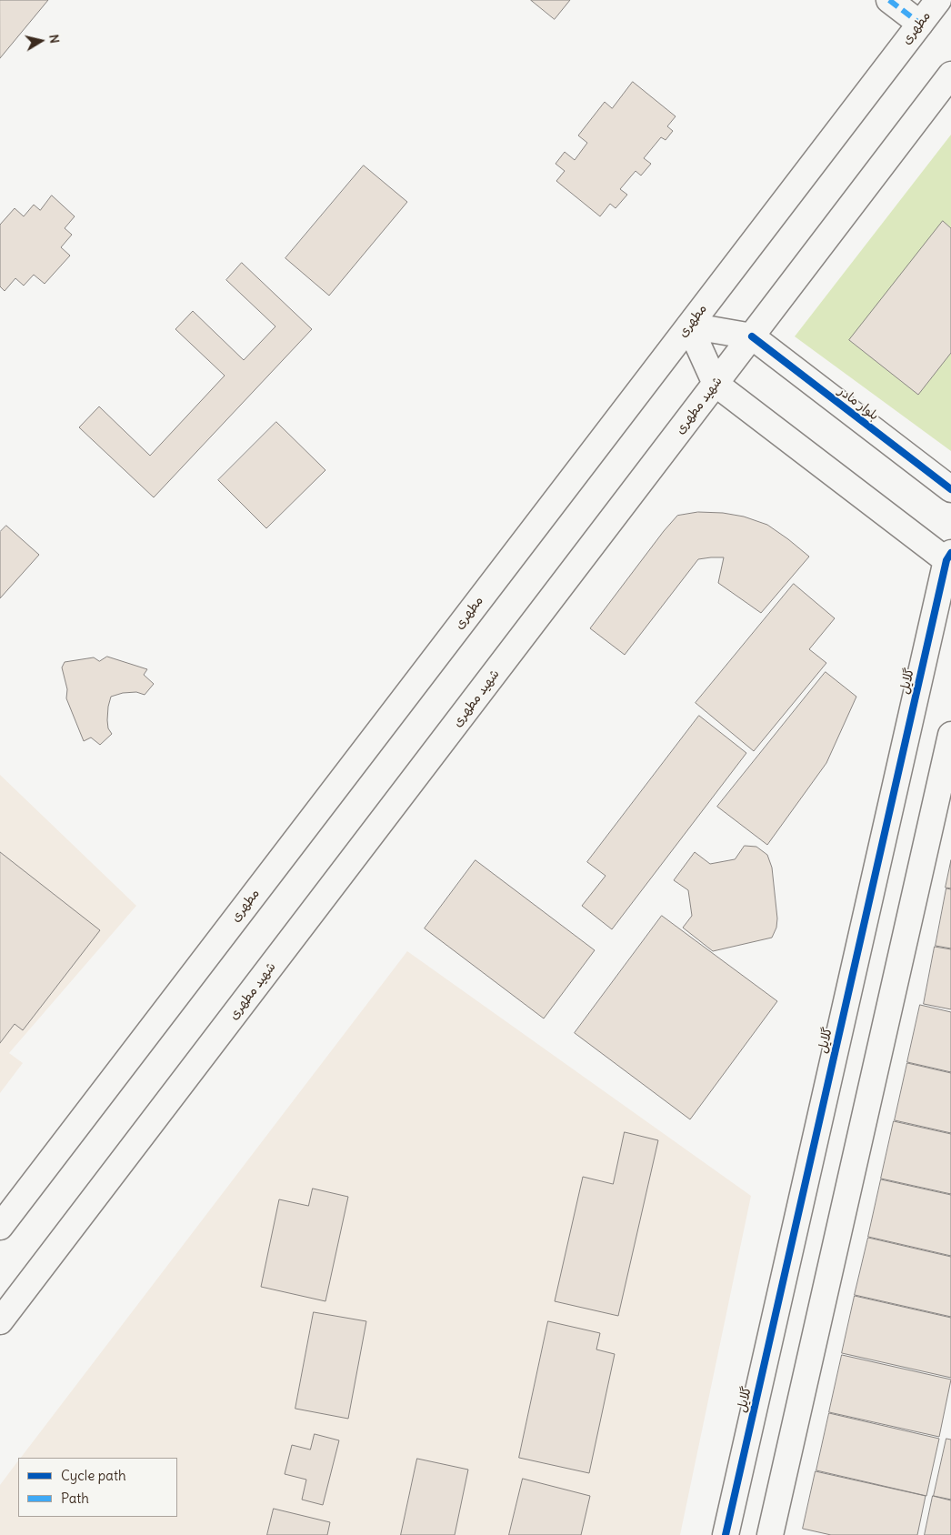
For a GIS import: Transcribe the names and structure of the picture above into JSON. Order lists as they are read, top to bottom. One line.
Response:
{"streets":{"main road":["مطهری","بلوار مادر","شهید مطهری","گلایل"]},"crossings":[["بلوار مادر","شهید مطهری"]],"legend":["Cycle path","Path"],"north":"right"}
